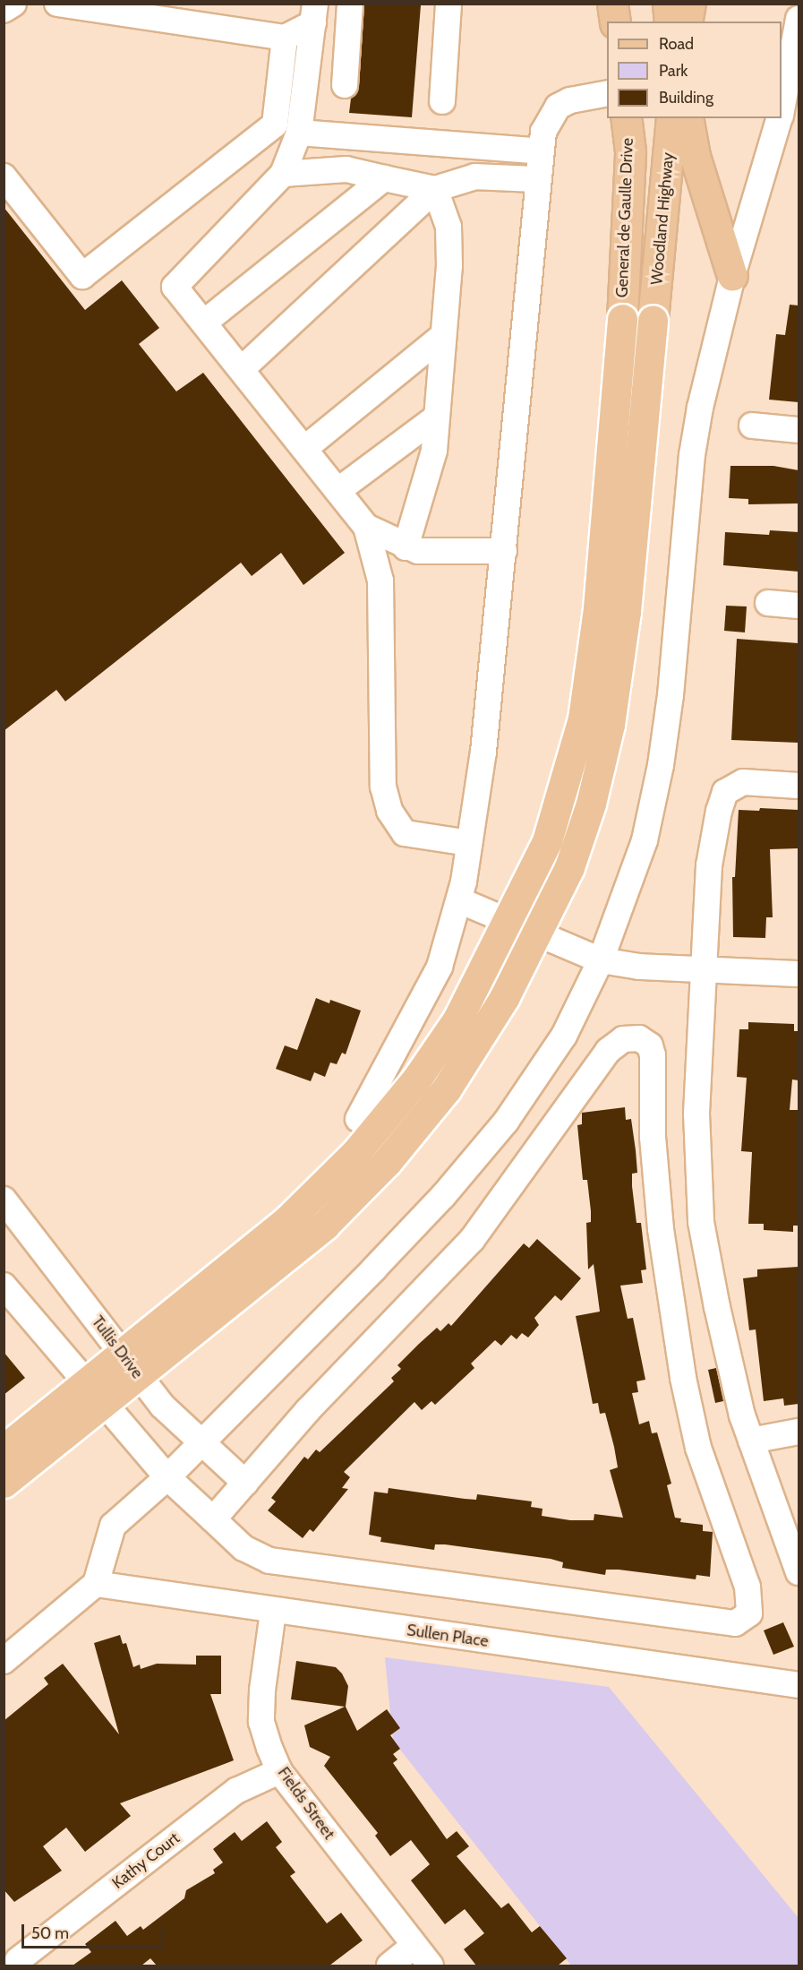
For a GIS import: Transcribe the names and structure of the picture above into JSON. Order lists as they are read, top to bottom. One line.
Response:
{"streets":{"main road":["General de Gaulle Drive","Woodland Highway"],"street":["Tullis Drive","Sullen Place","Fields Street","Kathy Court"]},"crossings":[["Sullen Place","Fields Street"],["Fields Street","Kathy Court"]],"legend":["Road","Park","Building"],"scale_bar":"50 m"}
